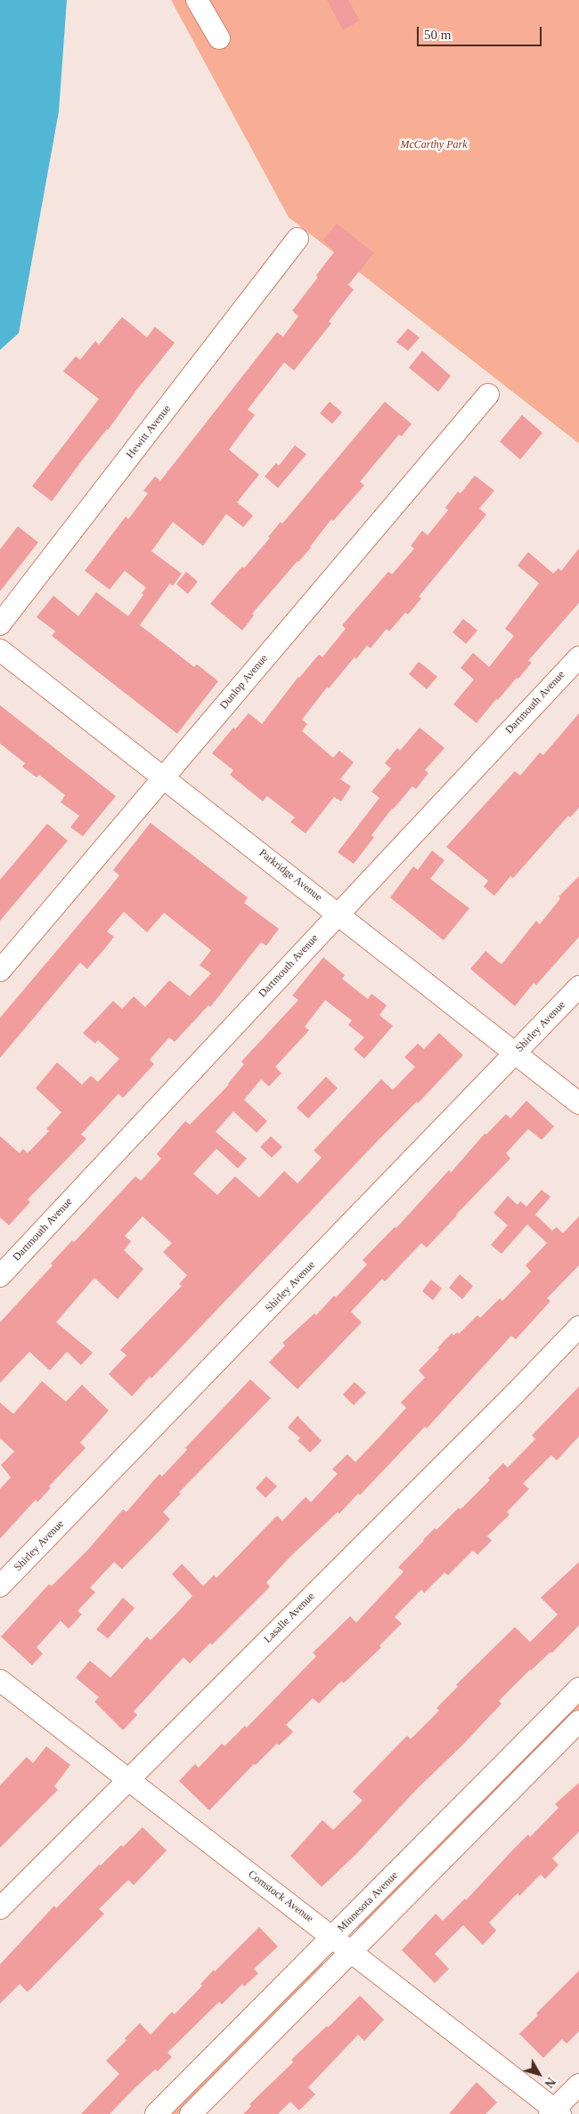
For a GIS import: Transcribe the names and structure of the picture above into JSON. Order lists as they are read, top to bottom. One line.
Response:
{"streets":{"street":["Hewitt Avenue","Dunlop Avenue","Dartmouth Avenue","Parkridge Avenue","Shirley Avenue","Lasalle Avenue","Comstock Avenue","Minnesota Avenue"]},"crossings":[["Dunlop Avenue","Parkridge Avenue"],["Dartmouth Avenue","Parkridge Avenue"],["Parkridge Avenue","Shirley Avenue"],["Lasalle Avenue","Comstock Avenue"],["Comstock Avenue","Minnesota Avenue"]],"parks":["McCarthy Park"],"scale_bar":"50 m","north":"bottom right"}
